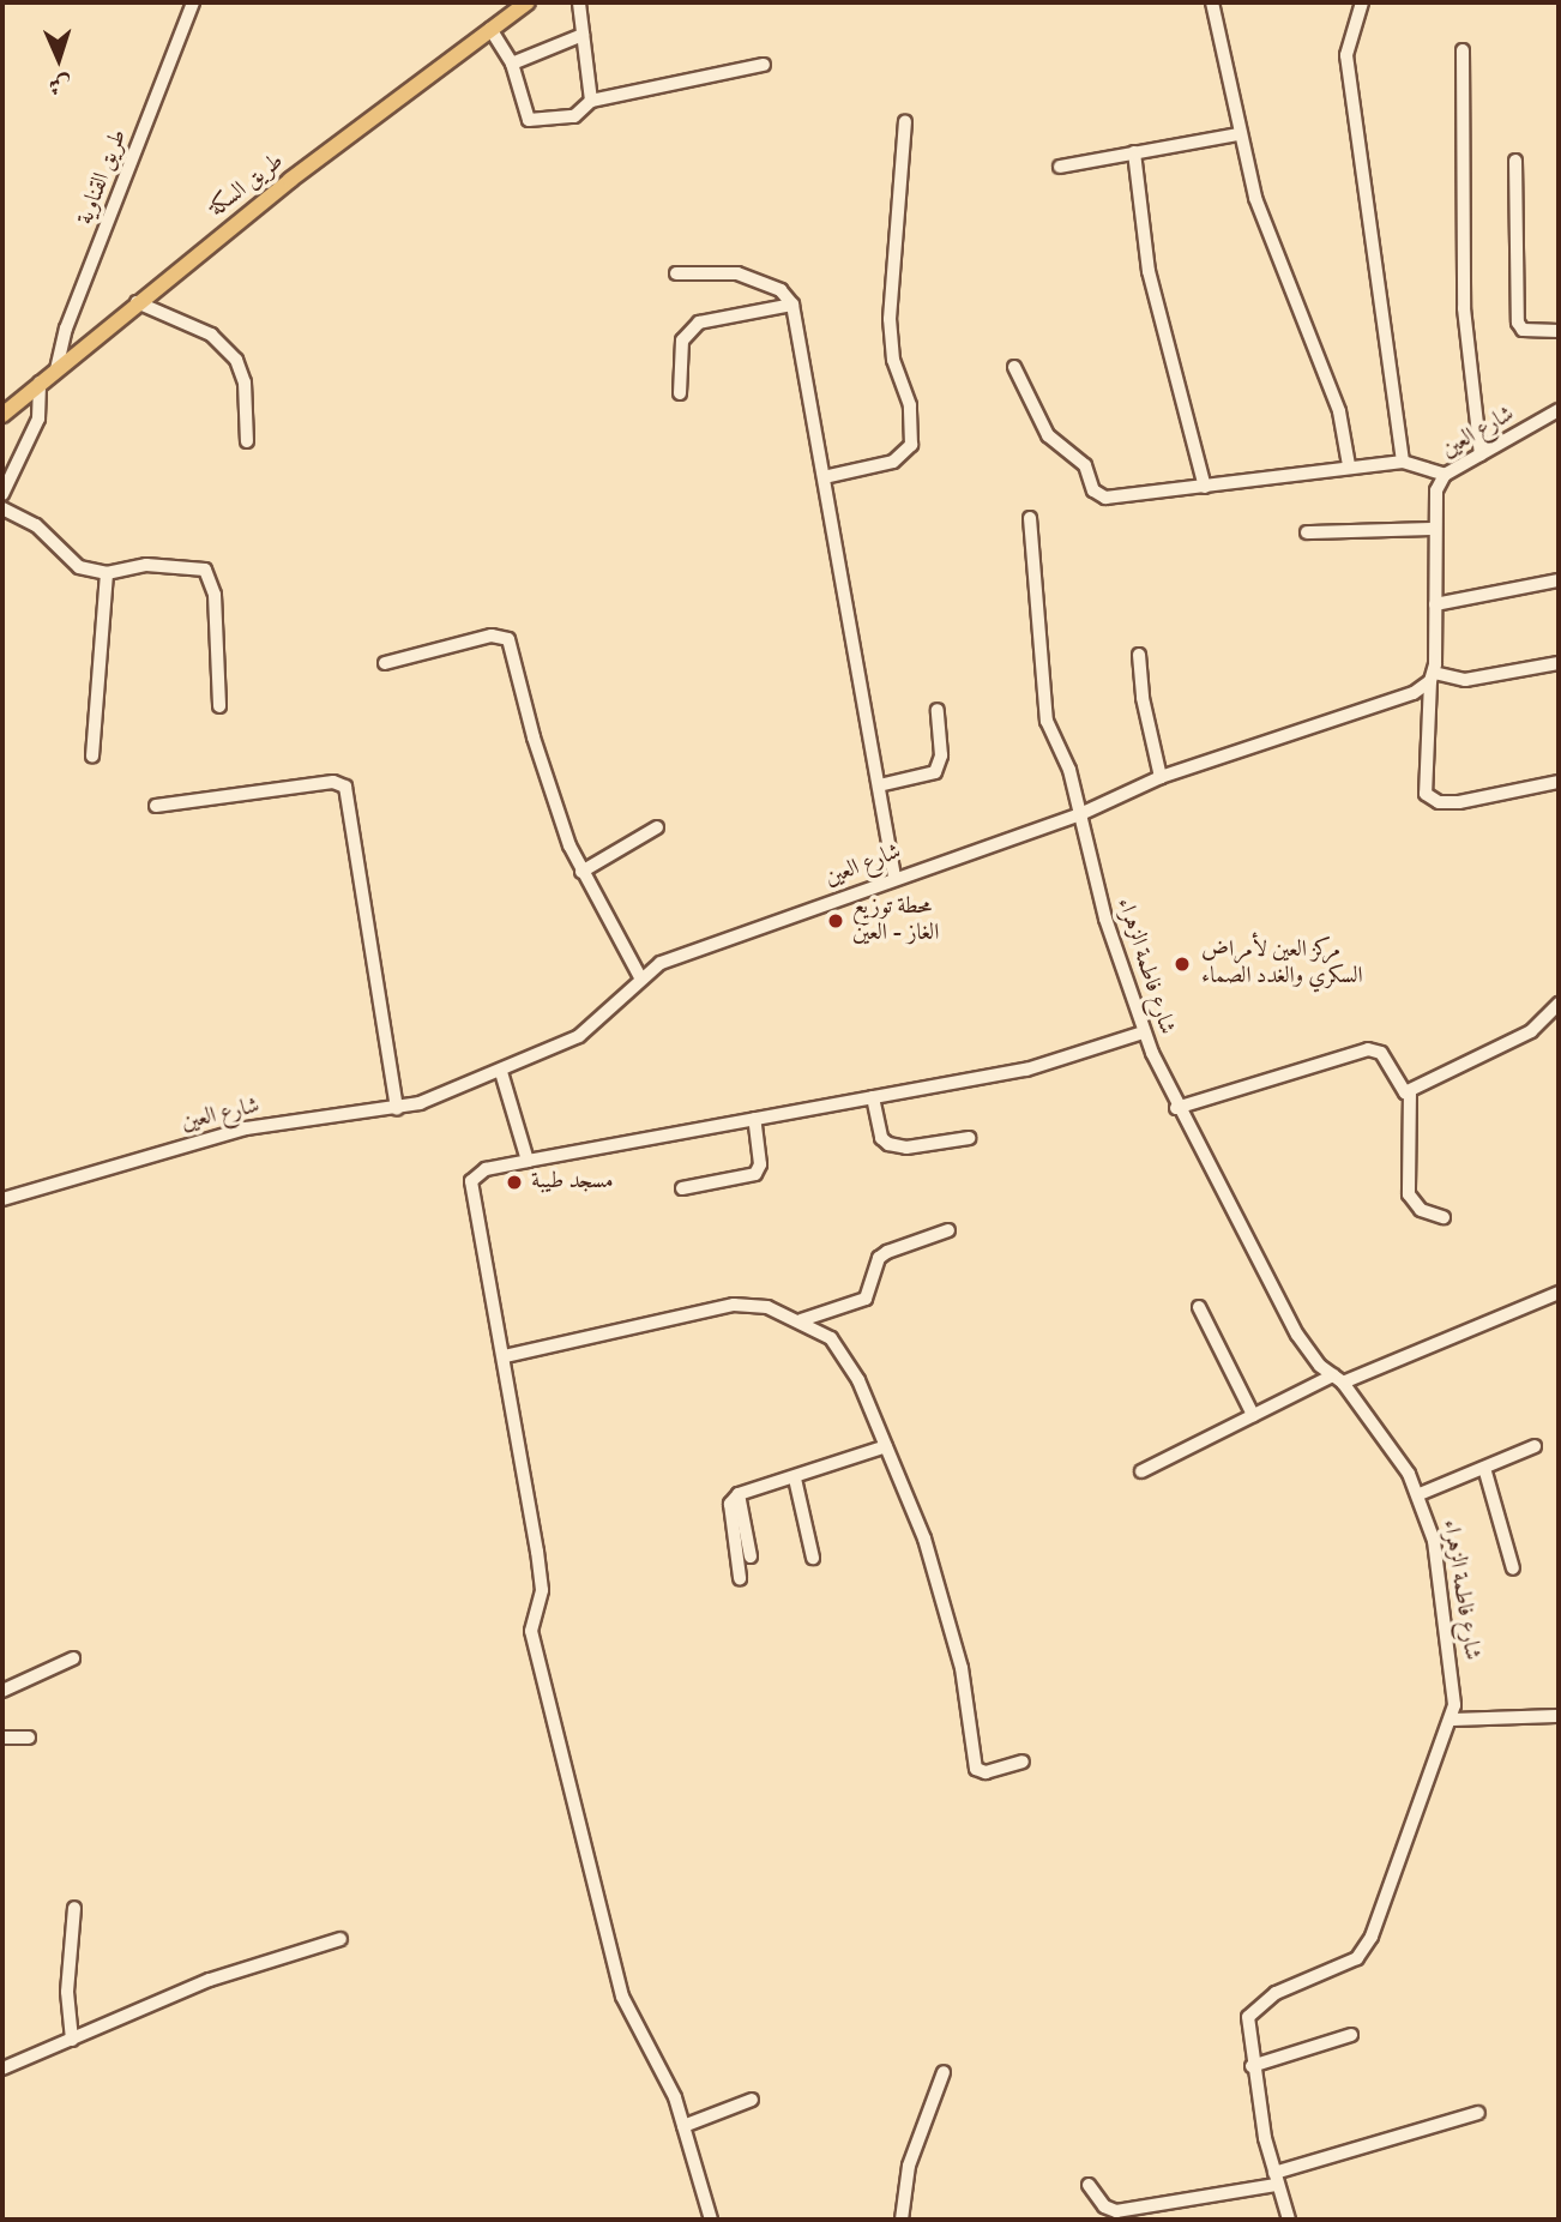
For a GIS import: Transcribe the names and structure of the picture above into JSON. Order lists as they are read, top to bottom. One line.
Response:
{"streets":{"main road":["طريق السكة"],"street":["طريق القناوية","شارع العين","شارع فاطمة الزهراء"]},"crossings":[["طريق القناوية","طريق السكة"],["شارع العين","شارع فاطمة الزهراء"]],"places":["محطة توزيع الغاز - العين","مركز العين لأمراض السكري والغدد الصماء","مسجد طيبة"],"north":"bottom"}
